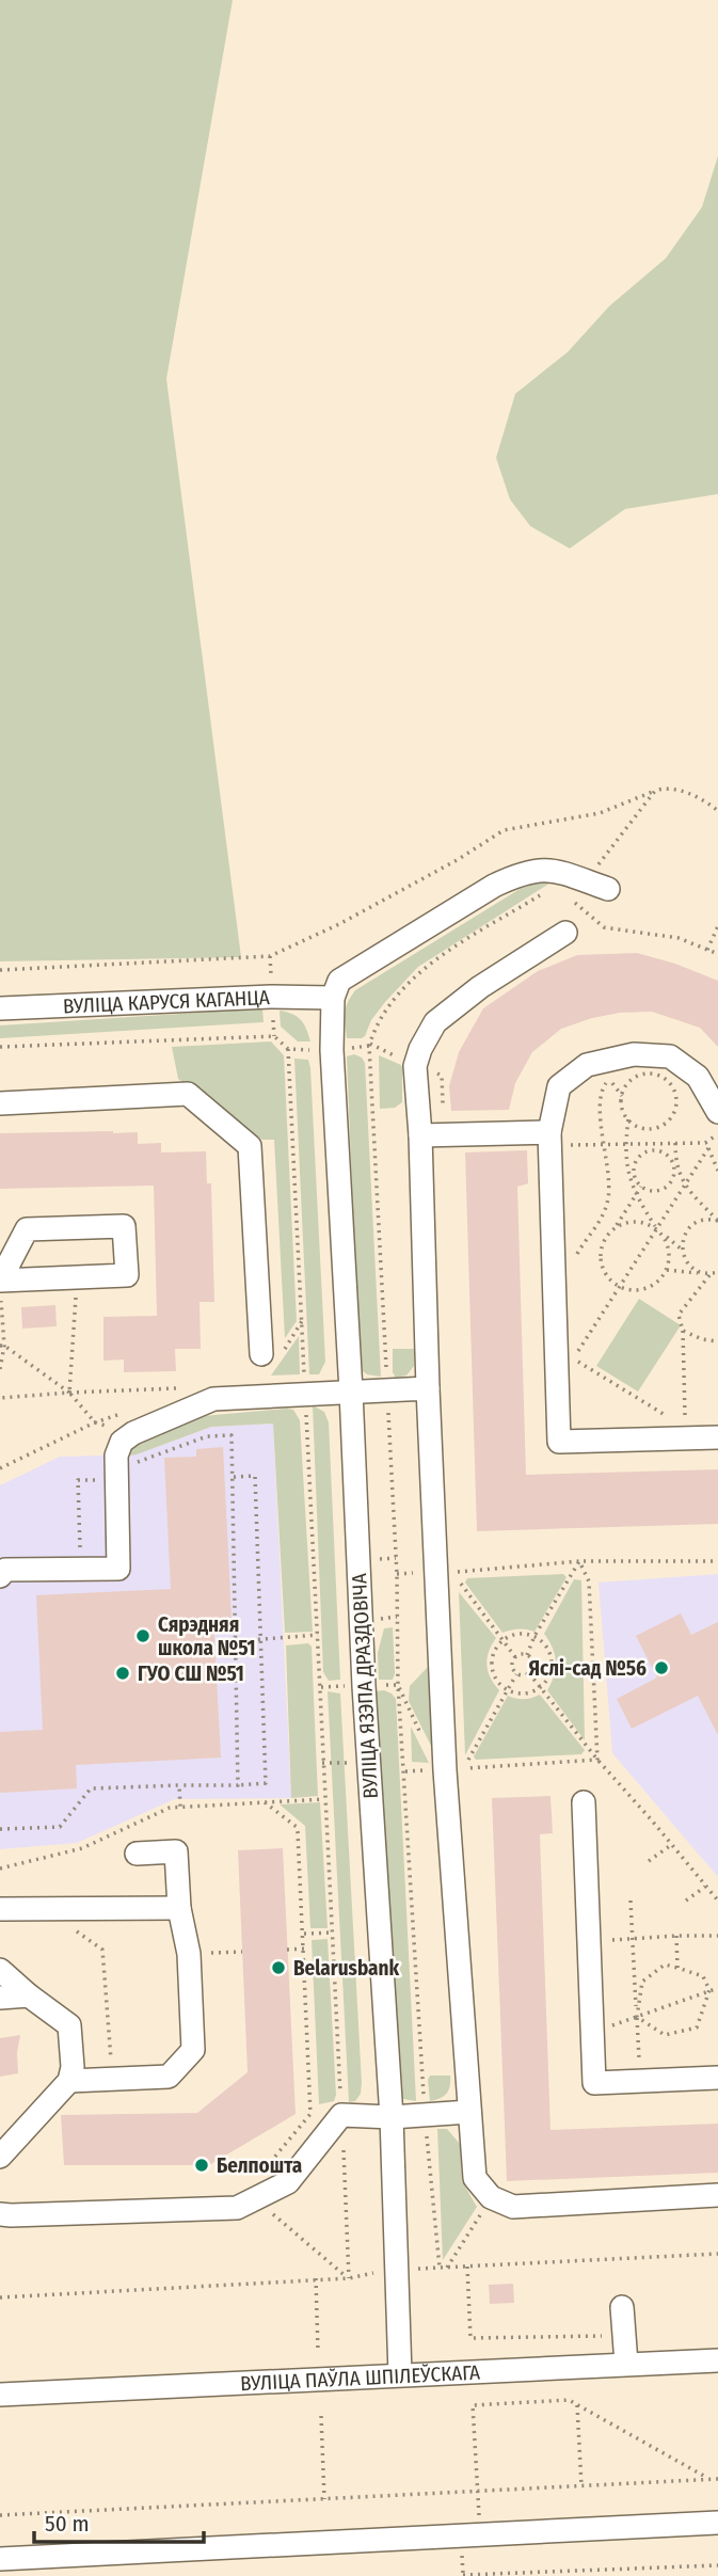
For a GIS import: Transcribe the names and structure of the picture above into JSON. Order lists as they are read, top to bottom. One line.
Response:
{"streets":{"street":["ВУЛІЦА КАРУСЯ КАГАНЦА","ВУЛІЦА ЯЗЭПА ДРАЗДОВІЧА","ВУЛІЦА ПАЎЛА ШПІЛЕЎСКАГА"]},"crossings":[["ВУЛІЦА КАРУСЯ КАГАНЦА","ВУЛІЦА ЯЗЭПА ДРАЗДОВІЧА"],["ВУЛІЦА ЯЗЭПА ДРАЗДОВІЧА","ВУЛІЦА ПАЎЛА ШПІЛЕЎСКАГА"]],"places":["Сярэдняя школа №51","Яслі-сад №56","ГУО СШ №51","Belarusbank","Белпошта"],"scale_bar":"50 m"}
